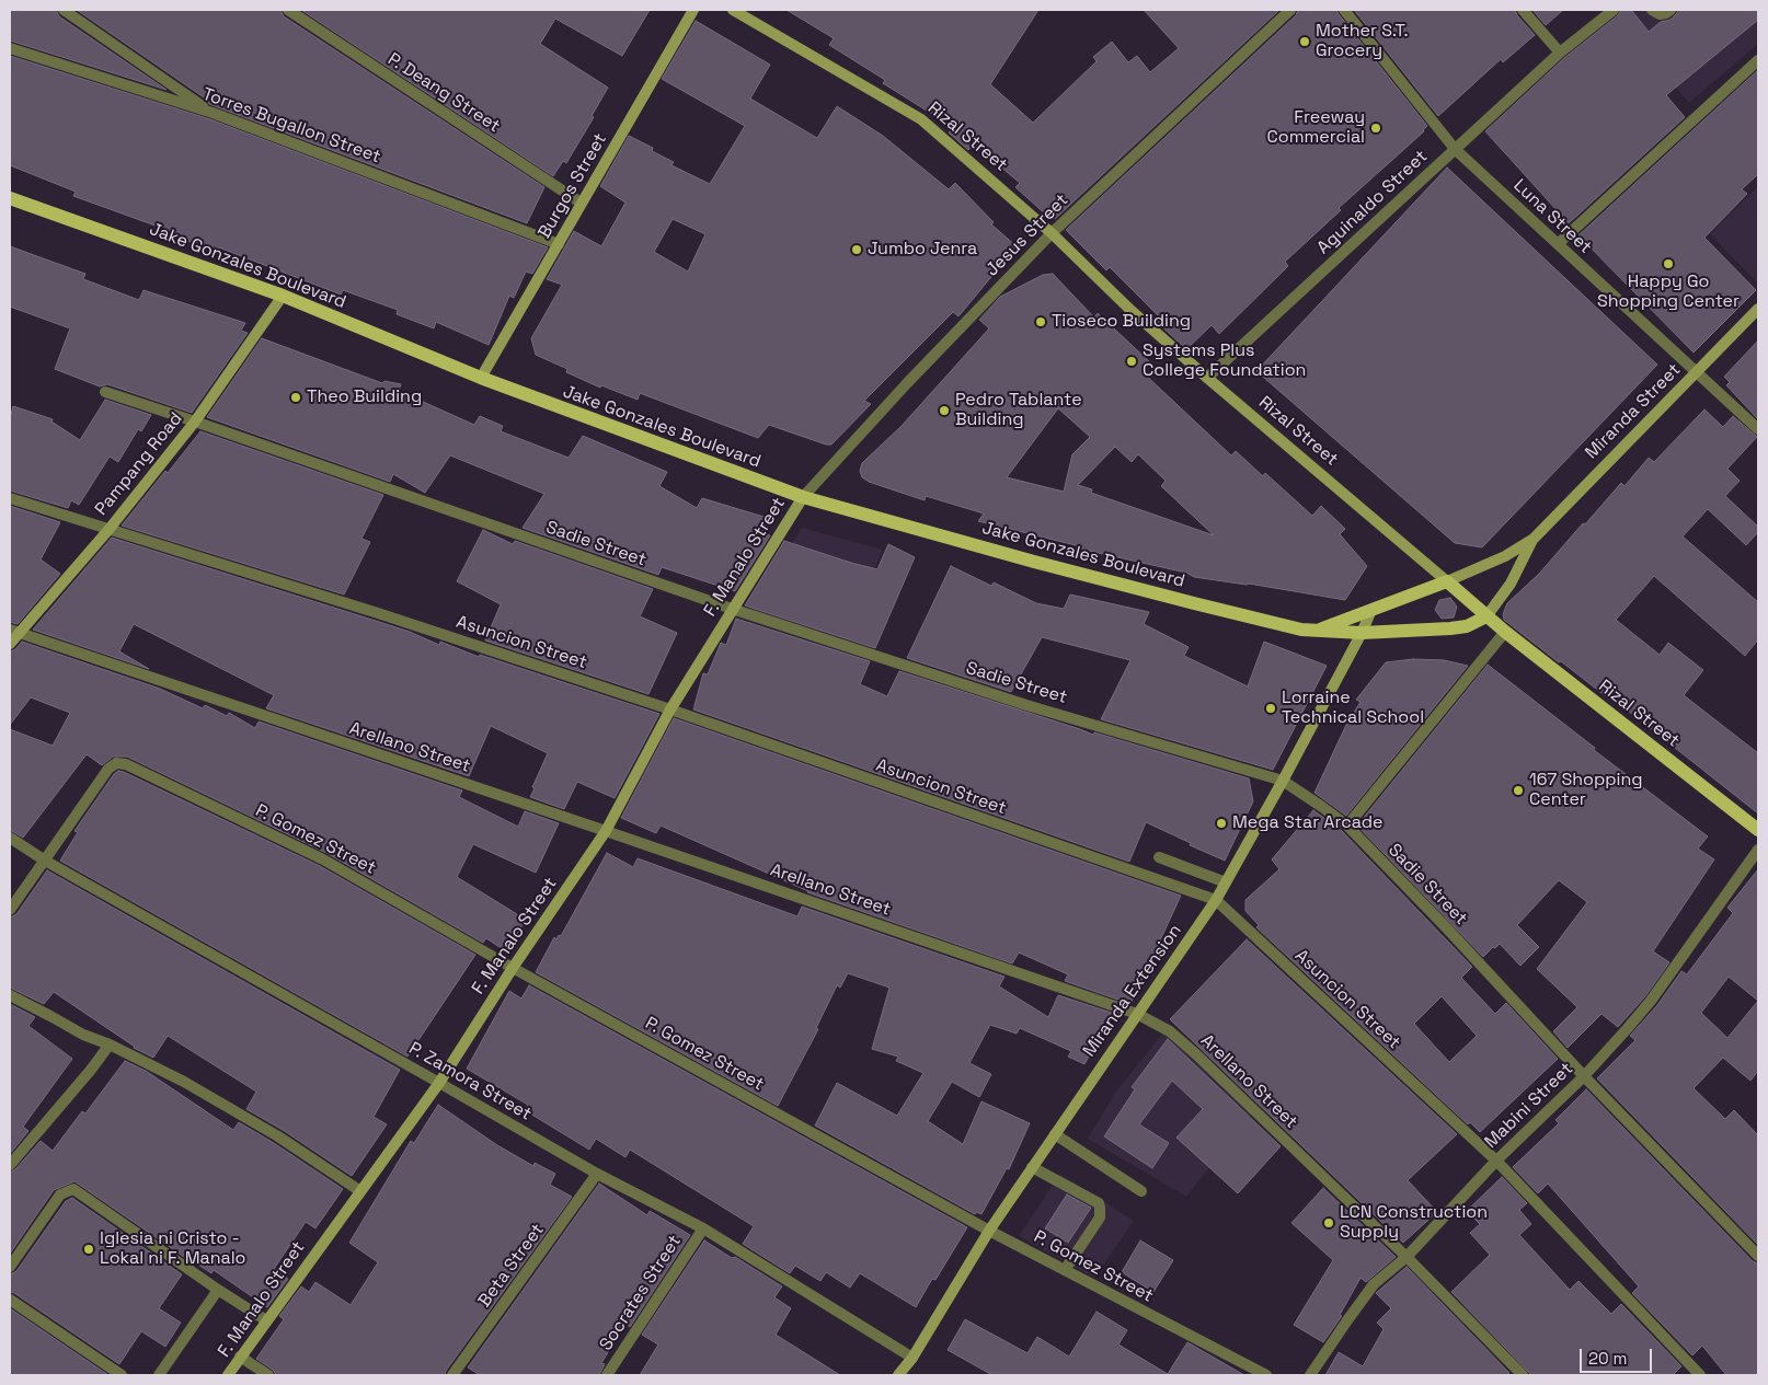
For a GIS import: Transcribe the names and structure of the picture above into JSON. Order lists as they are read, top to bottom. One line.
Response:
{"streets":{"main road":["Rizal Street","Jake Gonzales Boulevard"],"street":["P. Deang Street","Torres Bugallon Street","Burgos Street","Aguinaldo Street","Luna Street","Jesus Street","Miranda Street","Pampang Road","Sadie Street","F. Manalo Street","Asuncion Street","Arellano Street","P. Gomez Street","Miranda Extension","P. Zamora Street","Mabini Street","Beta Street","Socrates Street"]},"crossings":[["P. Deang Street","Burgos Street"],["Torres Bugallon Street","Burgos Street"],["Rizal Street","Aguinaldo Street"],["Rizal Street","Jesus Street"],["Rizal Street","Jake Gonzales Boulevard"],["Rizal Street","Miranda Street"],["Burgos Street","Jake Gonzales Boulevard"],["Aguinaldo Street","Luna Street"],["Luna Street","Miranda Street"],["Jesus Street","Jake Gonzales Boulevard"],["Jesus Street","F. Manalo Street"],["Jake Gonzales Boulevard","Miranda Street"],["Jake Gonzales Boulevard","Pampang Road"],["Jake Gonzales Boulevard","F. Manalo Street"],["Jake Gonzales Boulevard","Miranda Extension"],["Pampang Road","Sadie Street"],["Pampang Road","Asuncion Street"],["Pampang Road","Arellano Street"],["Sadie Street","F. Manalo Street"],["Sadie Street","Miranda Extension"],["Sadie Street","Mabini Street"],["F. Manalo Street","Asuncion Street"],["F. Manalo Street","Arellano Street"],["F. Manalo Street","P. Gomez Street"],["F. Manalo Street","P. Zamora Street"],["Asuncion Street","Miranda Extension"],["Asuncion Street","Mabini Street"],["Arellano Street","Miranda Extension"],["Arellano Street","Mabini Street"],["P. Gomez Street","Miranda Extension"],["P. Gomez Street","P. Zamora Street"],["Miranda Extension","P. Zamora Street"],["P. Zamora Street","Beta Street"],["P. Zamora Street","Socrates Street"]],"places":["Mother S.T. Grocery","Freeway Commercial","Jumbo Jenra","Happy Go Shopping Center","Tioseco Building","Systems Plus College Foundation","Theo Building","Pedro Tablante Building","Lorraine Technical School","167 Shopping Center","Mega Star Arcade","LCN Construction Supply","Iglesia ni Cristo - Lokal ni F. Manalo"],"scale_bar":"20 m"}
